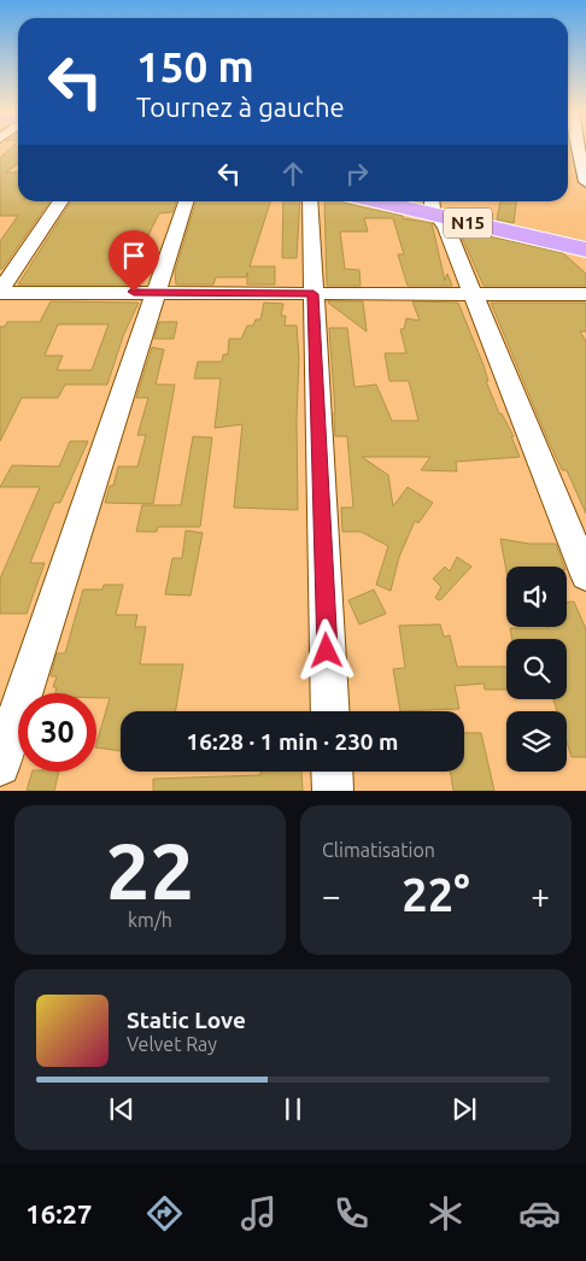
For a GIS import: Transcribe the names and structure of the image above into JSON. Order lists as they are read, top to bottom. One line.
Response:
{"streets":{"highway":["N15"]},"page":{"turn":["150 m","Tournez à gauche"],"limit":"30","trip":"16:28 · 1 min · 230 m","tile":[["22","km/h"],"Climatisation"],"heat":["−","22°","+"],"song":["Static Love","Velvet Ray"],"tabs":"16:27"}}
